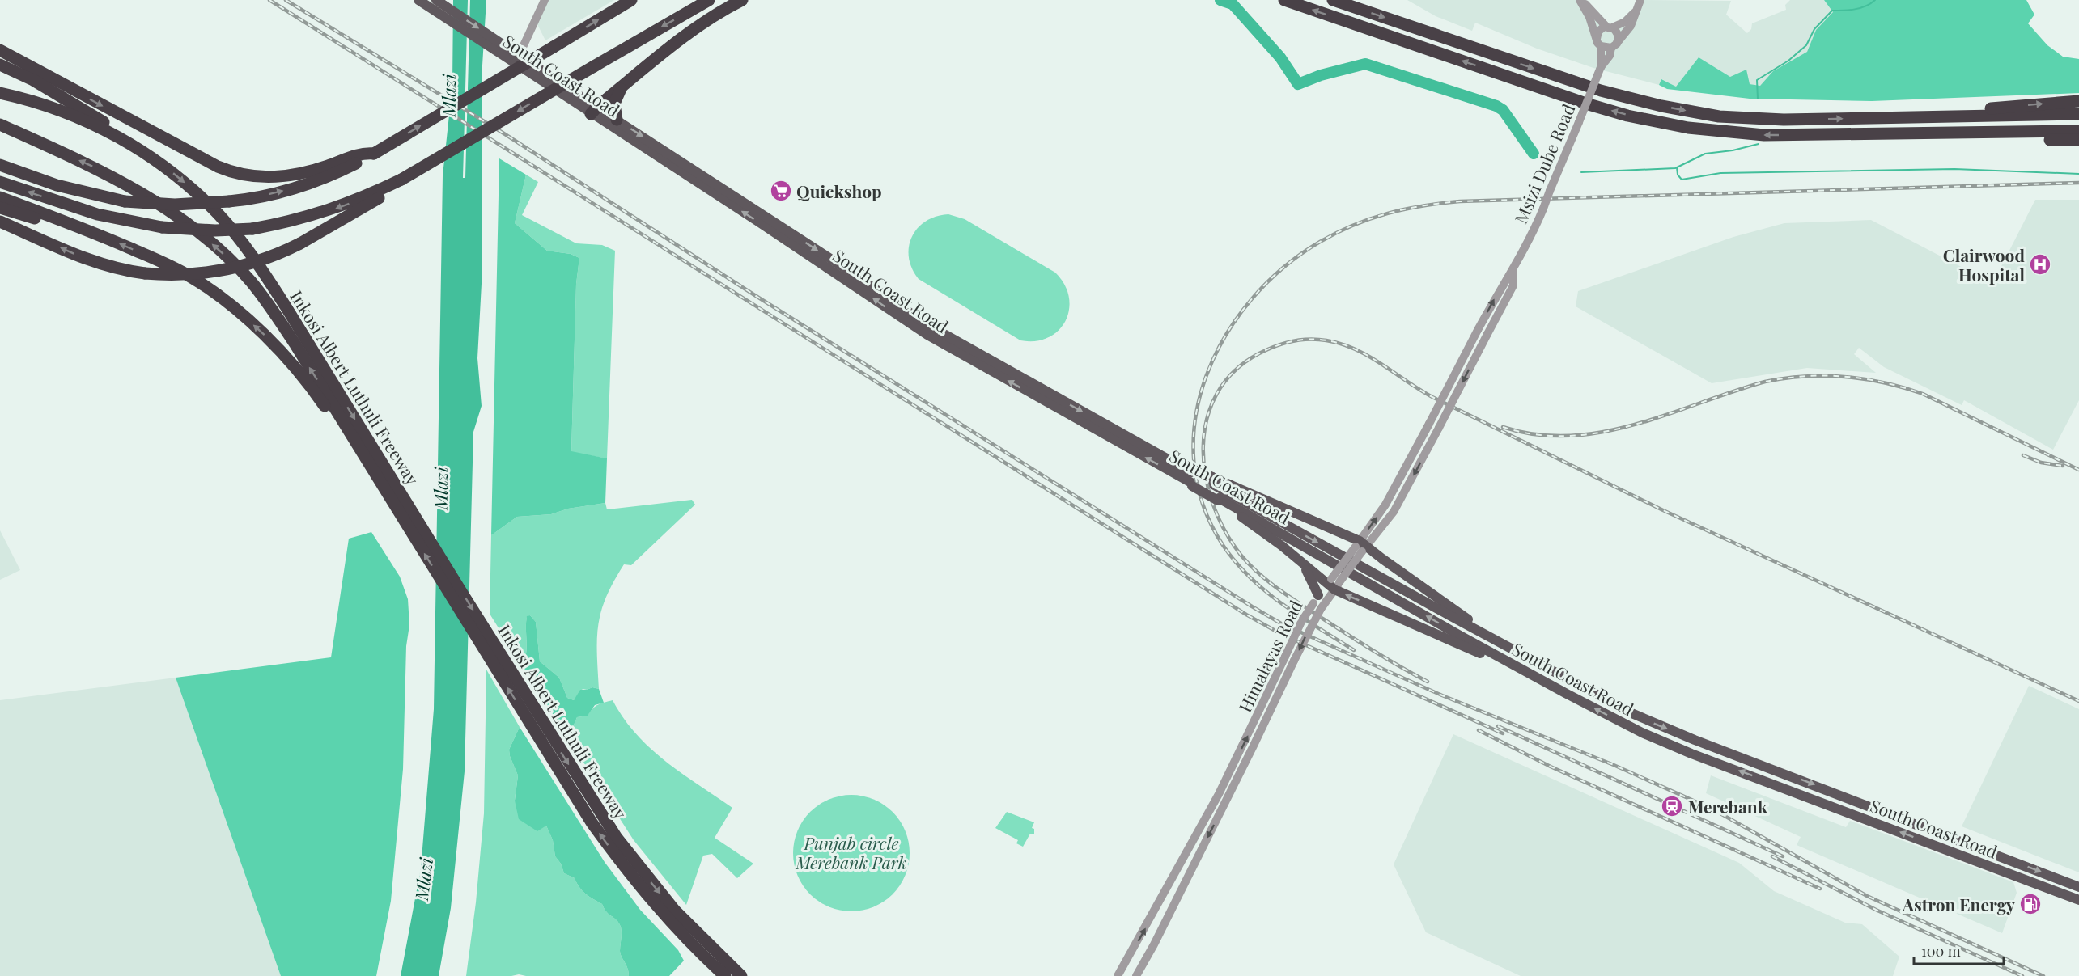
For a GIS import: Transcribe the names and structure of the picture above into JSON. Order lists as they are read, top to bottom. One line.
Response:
{"streets":{"highway":["Inkosi Albert Luthuli Freeway"],"main road":["South Coast Road"],"street":["Msizi Dube Road","Himalayas Road"]},"crossings":[["Msizi Dube Road","Himalayas Road"]],"water":["Mlazi"],"parks":["Punjab circle Merebank Park"],"places":{"supermarket":["Quickshop"],"hospital":["Clairwood Hospital"],"station":["Merebank"],"fuel station":["Astron Energy"]},"scale_bar":"100 m"}
